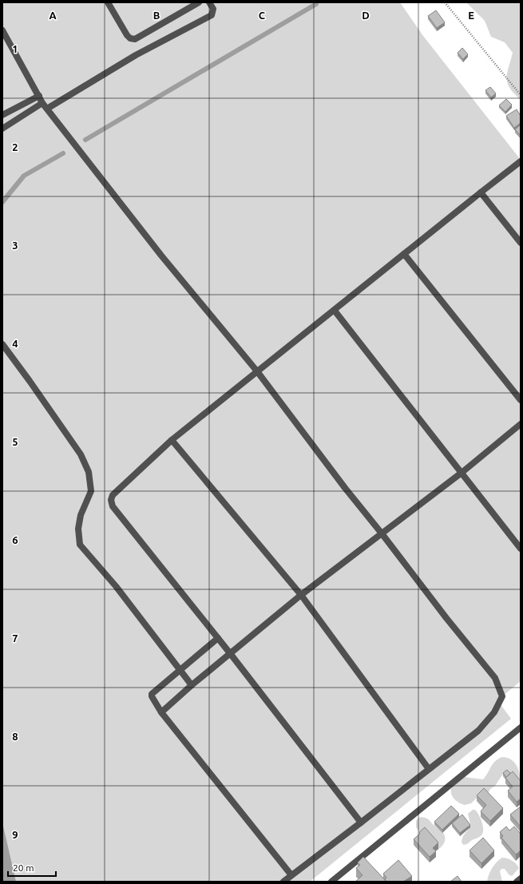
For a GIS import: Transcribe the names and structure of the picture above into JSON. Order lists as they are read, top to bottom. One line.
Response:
{"scale_bar":"20 m","grid":{"columns":["A","B","C","D","E"],"rows":["1","2","3","4","5","6","7","8","9"]}}
